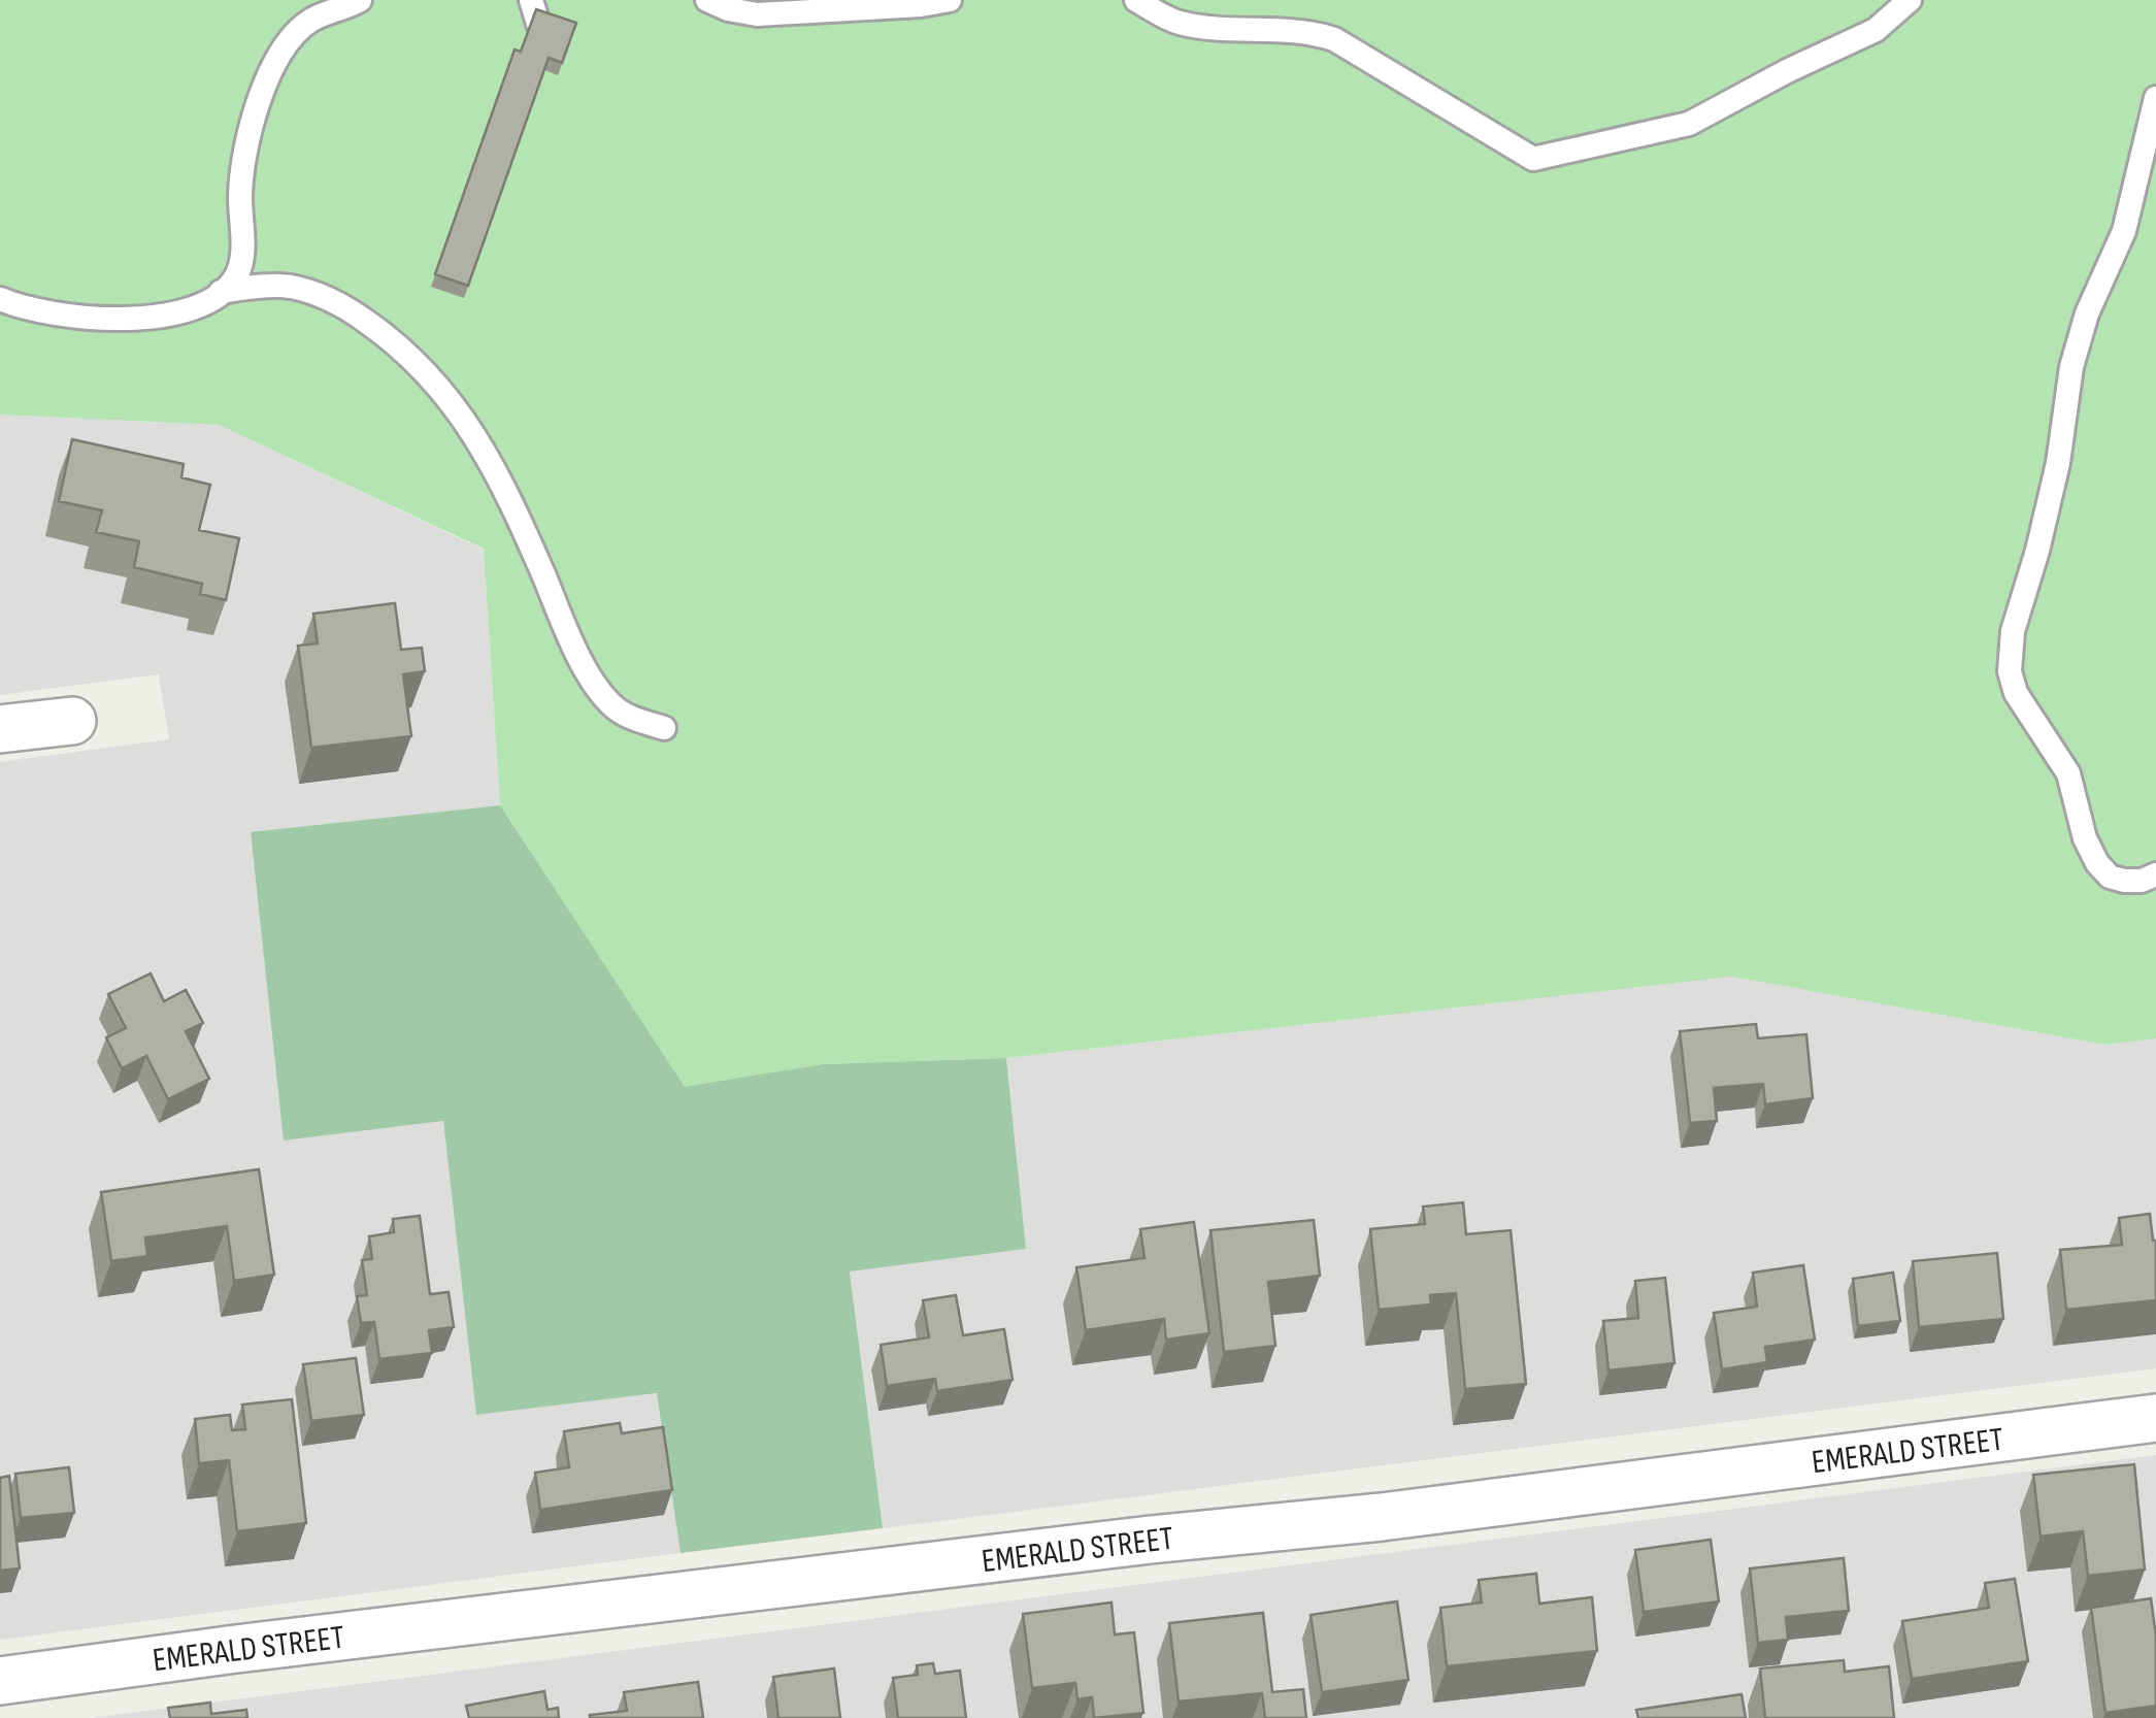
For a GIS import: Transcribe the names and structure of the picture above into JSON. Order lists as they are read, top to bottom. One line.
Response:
{"streets":{"street":["EMERALD STREET"]}}
